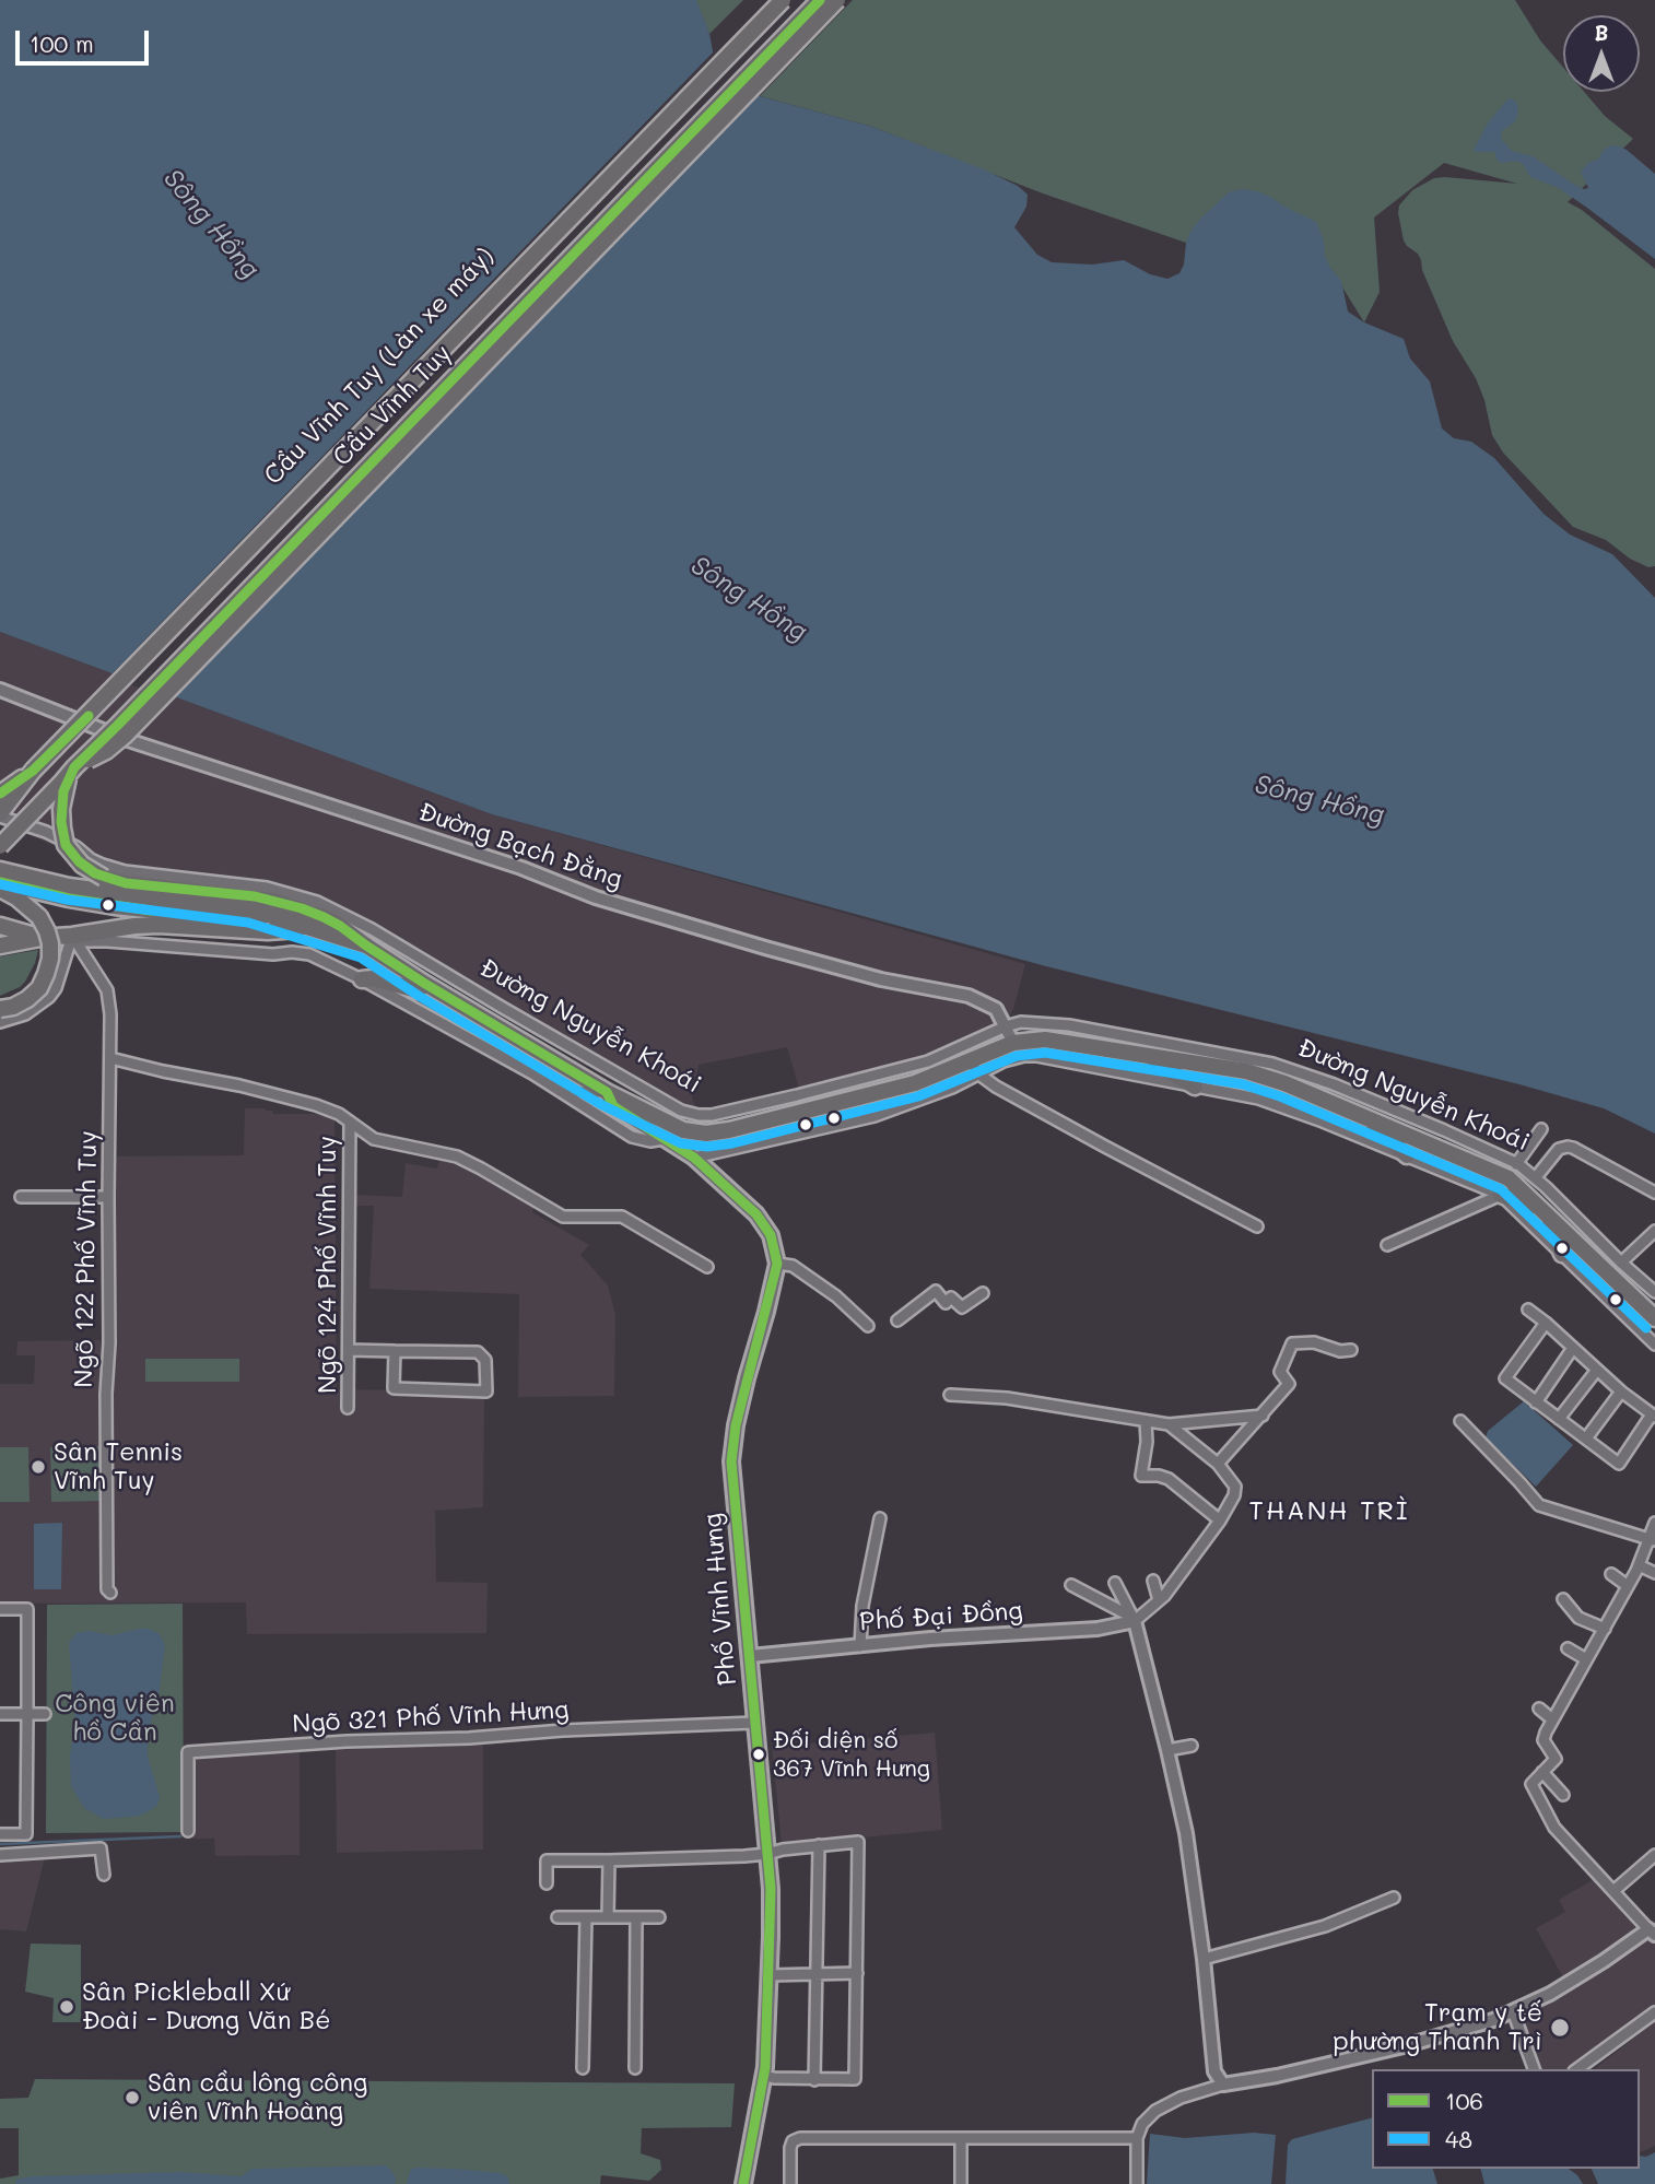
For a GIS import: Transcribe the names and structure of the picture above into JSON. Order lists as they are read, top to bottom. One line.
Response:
{"streets":{"main road":["Cầu Vĩnh Tuy (Làn xe máy)","Cầu Vĩnh Tuy","Đường Nguyễn Khoái","Phố Vĩnh Hưng"],"street":["Đường Bạch Đằng","Ngõ 122 Phố Vĩnh Tuy","Ngõ 124 Phố Vĩnh Tuy","Phố Đại Đồng","Ngõ 321 Phố Vĩnh Hưng"]},"crossings":[["Cầu Vĩnh Tuy (Làn xe máy)","Cầu Vĩnh Tuy"],["Cầu Vĩnh Tuy","Đường Nguyễn Khoái"],["Đường Bạch Đằng","Đường Nguyễn Khoái"],["Ngõ 122 Phố Vĩnh Tuy","Ngõ 124 Phố Vĩnh Tuy"],["Phố Vĩnh Hưng","Phố Đại Đồng"],["Phố Vĩnh Hưng","Ngõ 321 Phố Vĩnh Hưng"]],"districts":["THANH TRÌ"],"water":["Sông Hồng"],"parks":["Công viên hồ Cần"],"places":["Sân Tennis Vĩnh Tuy","Đối diện số 367 Vĩnh Hưng","Sân Pickleball Xứ Đoài - Dương Văn Bé","Trạm y tế phường Thanh Trì","Sân cầu lông công viên Vĩnh Hoàng"],"lines":["transit line 106","transit line 48"],"legend":["106","48"],"scale_bar":"100 m","north":"top"}
